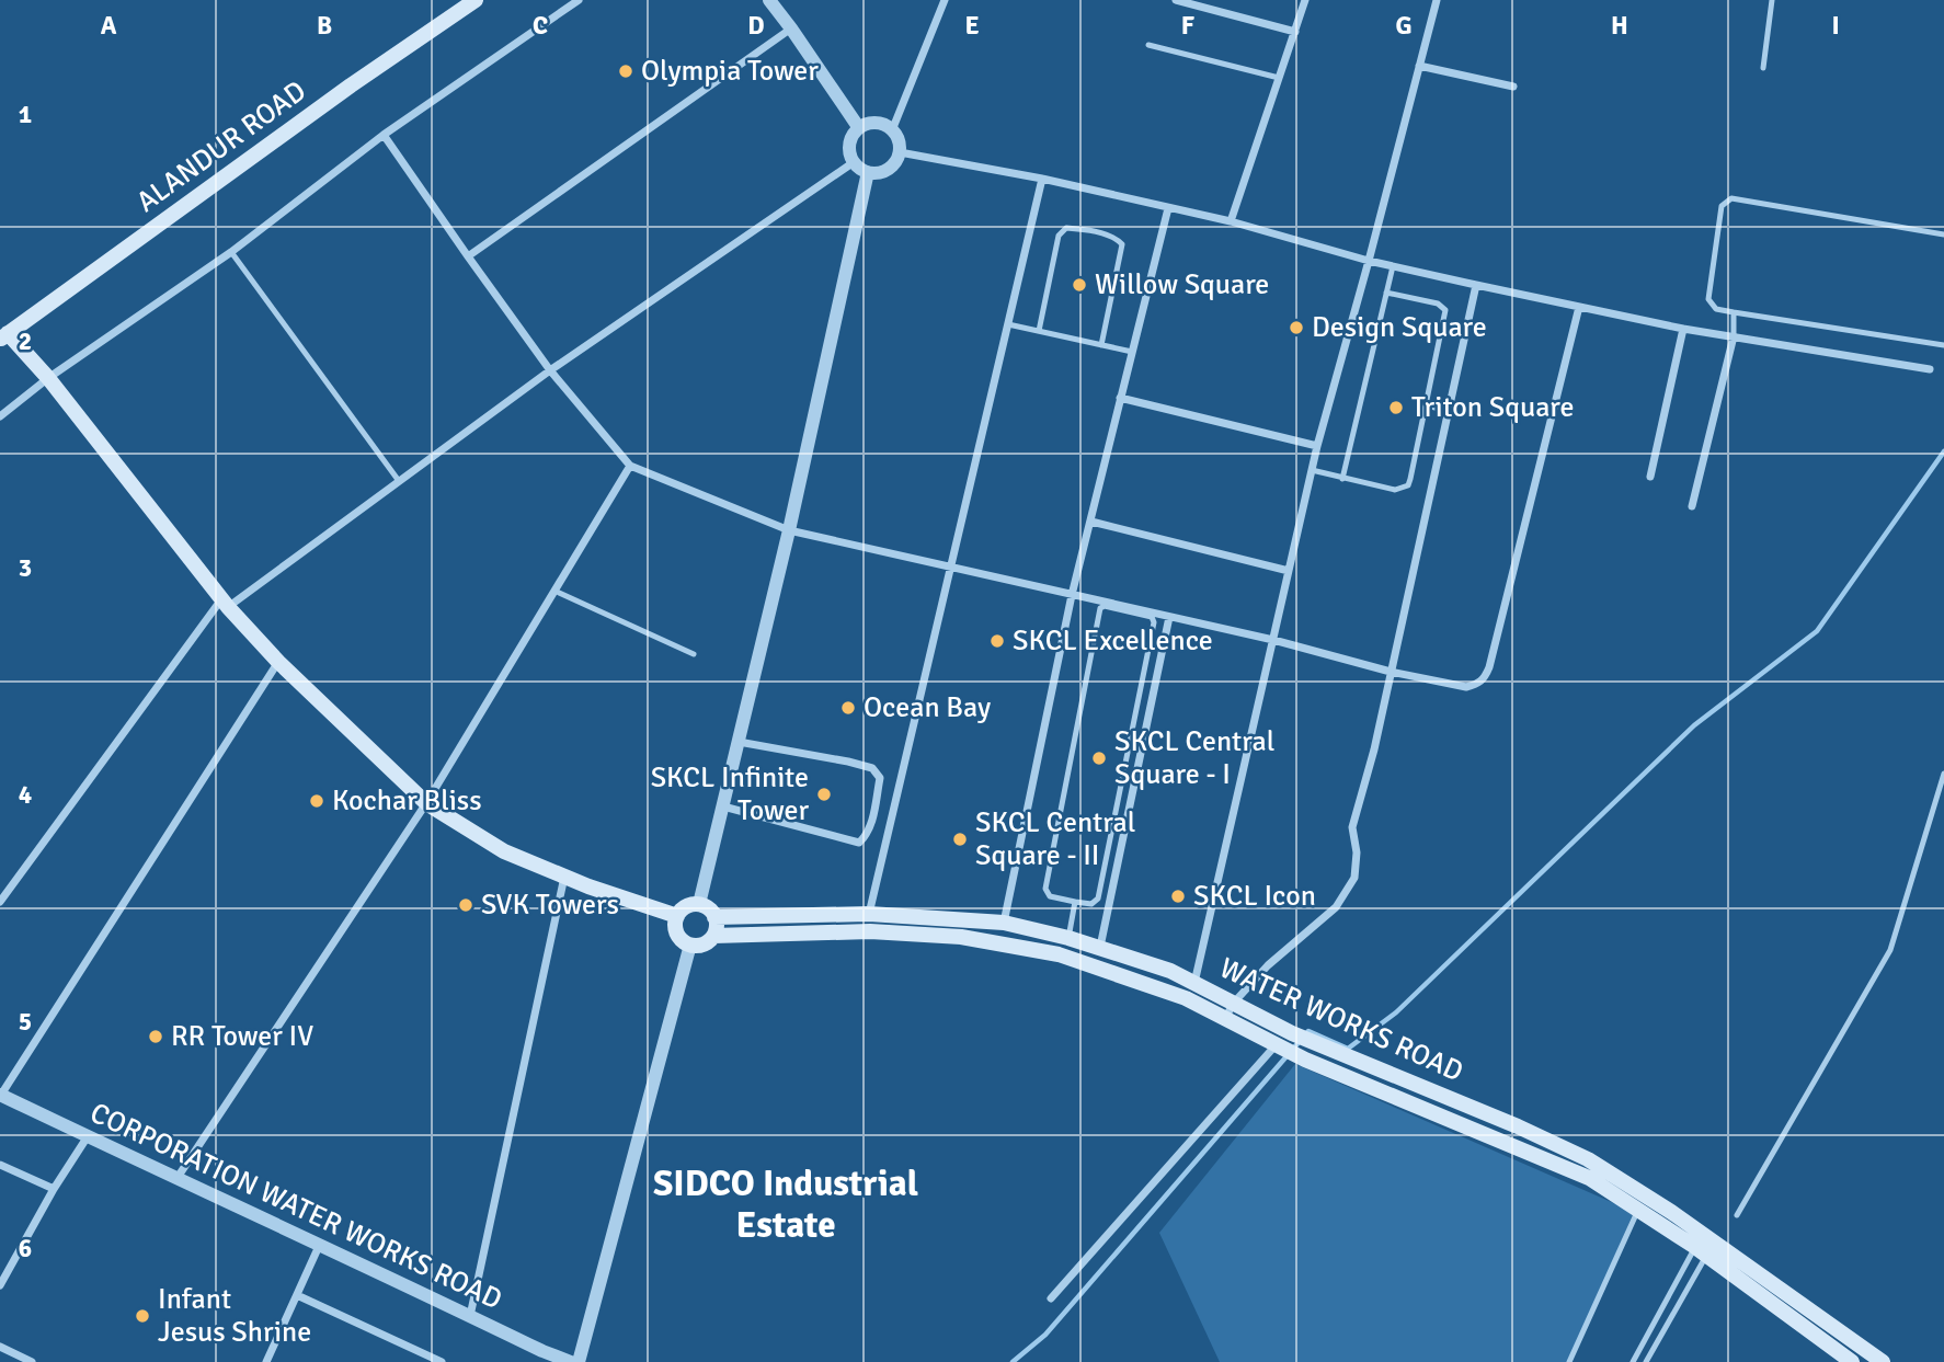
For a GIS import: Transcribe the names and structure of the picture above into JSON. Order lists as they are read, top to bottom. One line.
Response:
{"streets":{"main road":["ALANDUR ROAD","WATER WORKS ROAD"],"street":["CORPORATION WATER WORKS ROAD"]},"districts":["SIDCO Industrial Estate"],"places":["Olympia Tower","Willow Square","Design Square","Triton Square","SKCL Excellence","Ocean Bay","SKCL Central Square - I","SKCL Infinite Tower","Kochar Bliss","SKCL Central Square - II","SKCL Icon","SVK Towers","RR Tower IV","Infant Jesus Shrine"],"grid":{"columns":["A","B","C","D","E","F","G","H","I"],"rows":["1","2","3","4","5","6"]}}
